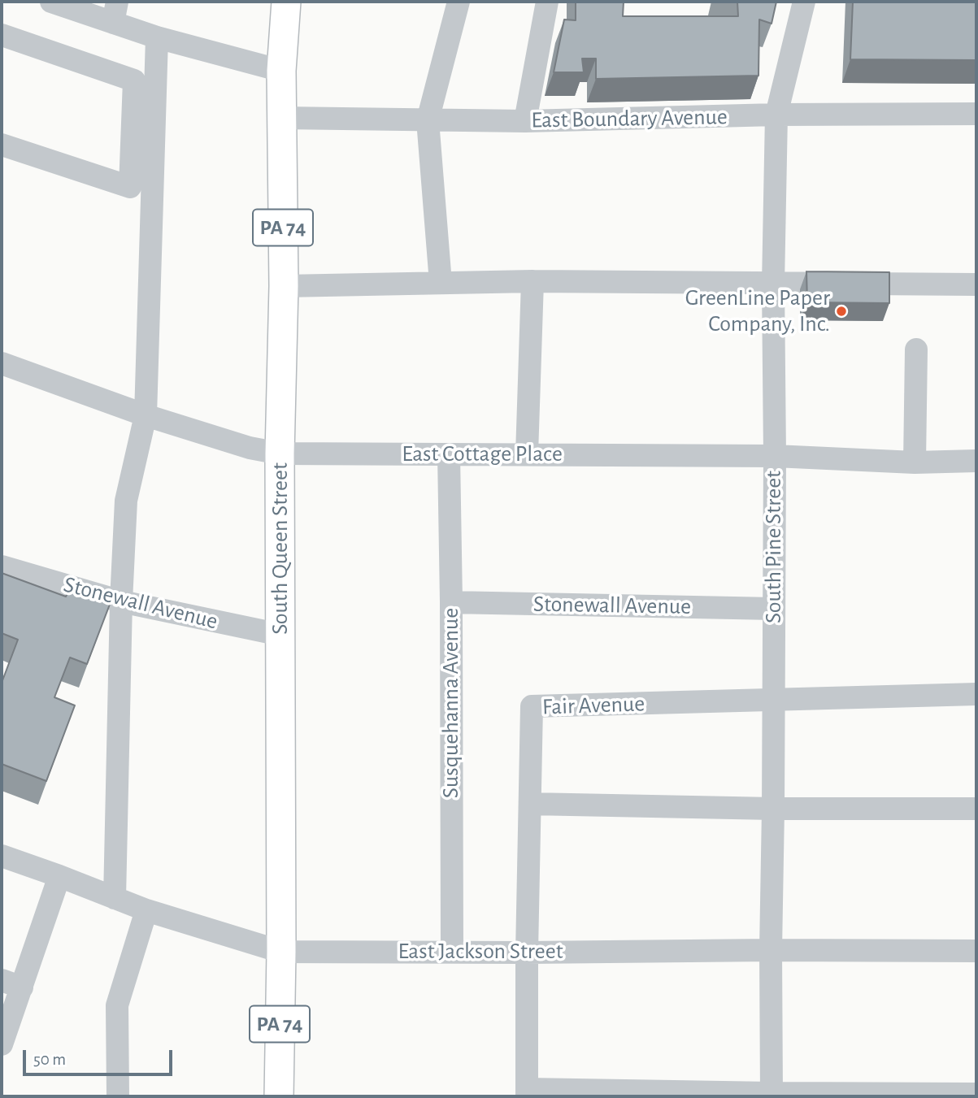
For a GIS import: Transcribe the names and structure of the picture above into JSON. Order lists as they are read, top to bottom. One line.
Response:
{"streets":{"main road":["PA 74","South Queen Street"],"street":["East Boundary Avenue","East Cottage Place","South Pine Street","Stonewall Avenue","Susquehanna Avenue","Fair Avenue","East Jackson Street"]},"crossings":[["East Boundary Avenue","South Pine Street"],["East Boundary Avenue","South Queen Street"],["East Cottage Place","South Pine Street"],["East Cottage Place","South Queen Street"],["East Cottage Place","Susquehanna Avenue"],["South Pine Street","Stonewall Avenue"],["South Pine Street","Fair Avenue"],["South Pine Street","East Jackson Street"],["South Queen Street","Stonewall Avenue"],["South Queen Street","East Jackson Street"],["Stonewall Avenue","Susquehanna Avenue"],["Susquehanna Avenue","East Jackson Street"],["Fair Avenue","East Jackson Street"]],"places":["GreenLine Paper Company, Inc."],"scale_bar":"50 m"}
